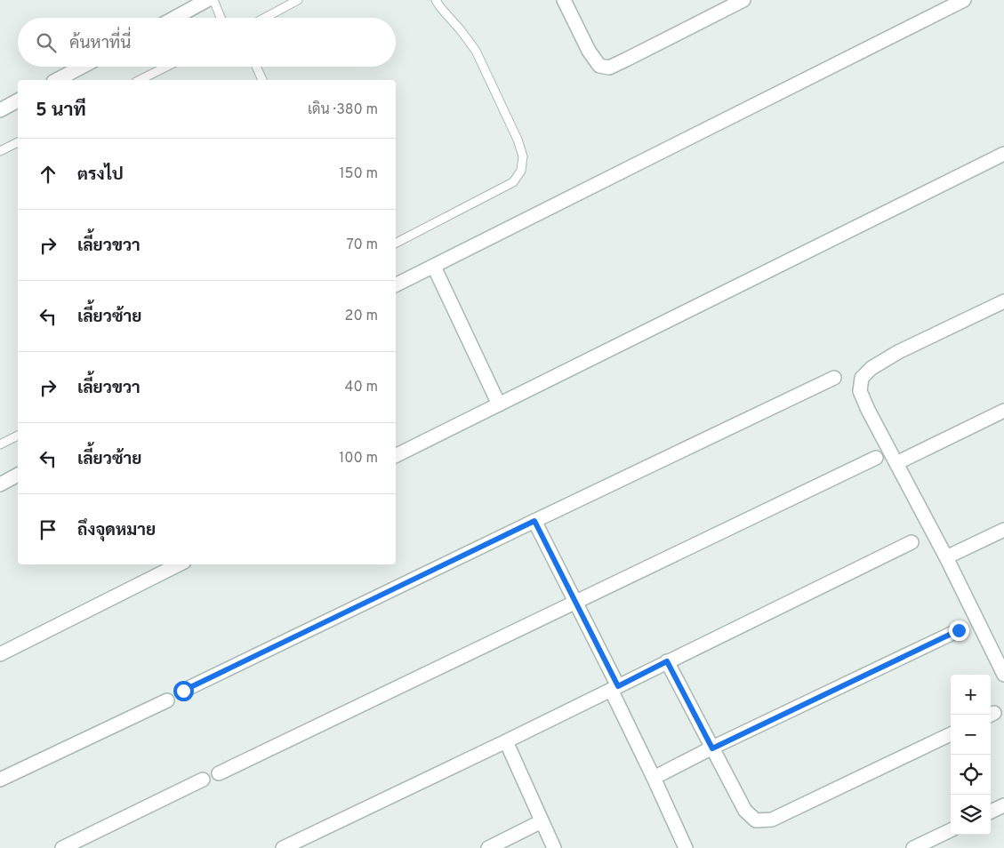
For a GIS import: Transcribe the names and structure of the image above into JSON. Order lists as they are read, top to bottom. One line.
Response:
{"page":{"search":"ค้นหาที่นี่","heading":["5 นาที","เดิน · 380 m"],"list":[["ตรงไป","150 m"],["เลี้ยวขวา","70 m"],["เลี้ยวซ้าย","20 m"],["เลี้ยวขวา","40 m"],["เลี้ยวซ้าย","100 m"],"ถึงจุดหมาย"],"map_buttons":["+","−"]}}
